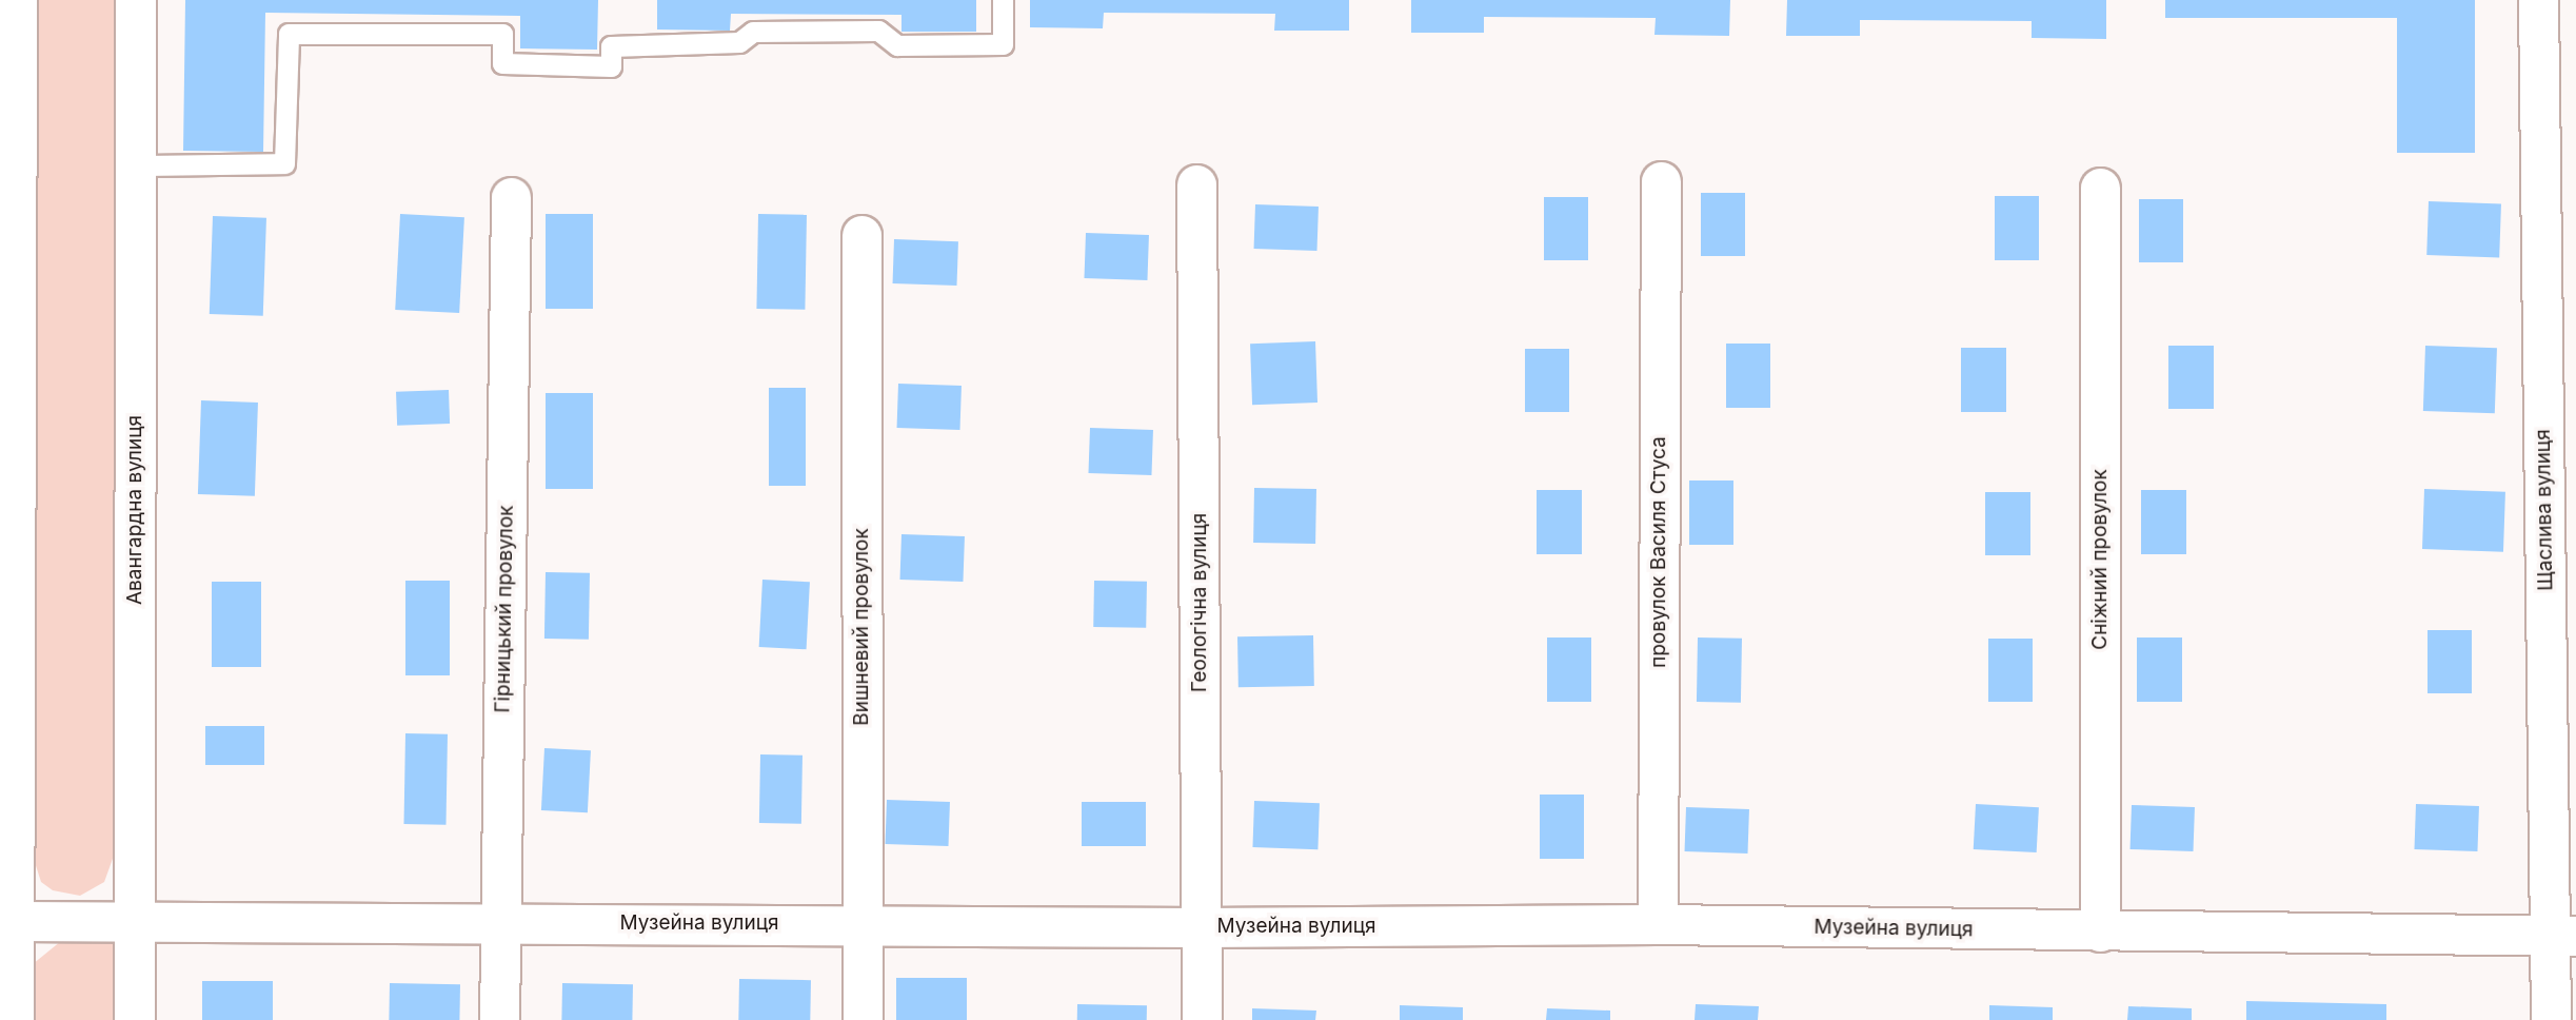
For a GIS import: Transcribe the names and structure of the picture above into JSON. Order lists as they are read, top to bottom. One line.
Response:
{"streets":{"street":["Авангардна вулиця","Щаслива вулиця","провулок Василя Стуса","Сніжний провулок","Геологічна вулиця","Гірницький провулок","Вишневий провулок","Музейна вулиця"]},"crossings":[["Авангардна вулиця","Музейна вулиця"],["Щаслива вулиця","Музейна вулиця"],["провулок Василя Стуса","Музейна вулиця"],["Сніжний провулок","Музейна вулиця"],["Геологічна вулиця","Музейна вулиця"],["Гірницький провулок","Музейна вулиця"],["Вишневий провулок","Музейна вулиця"]]}
